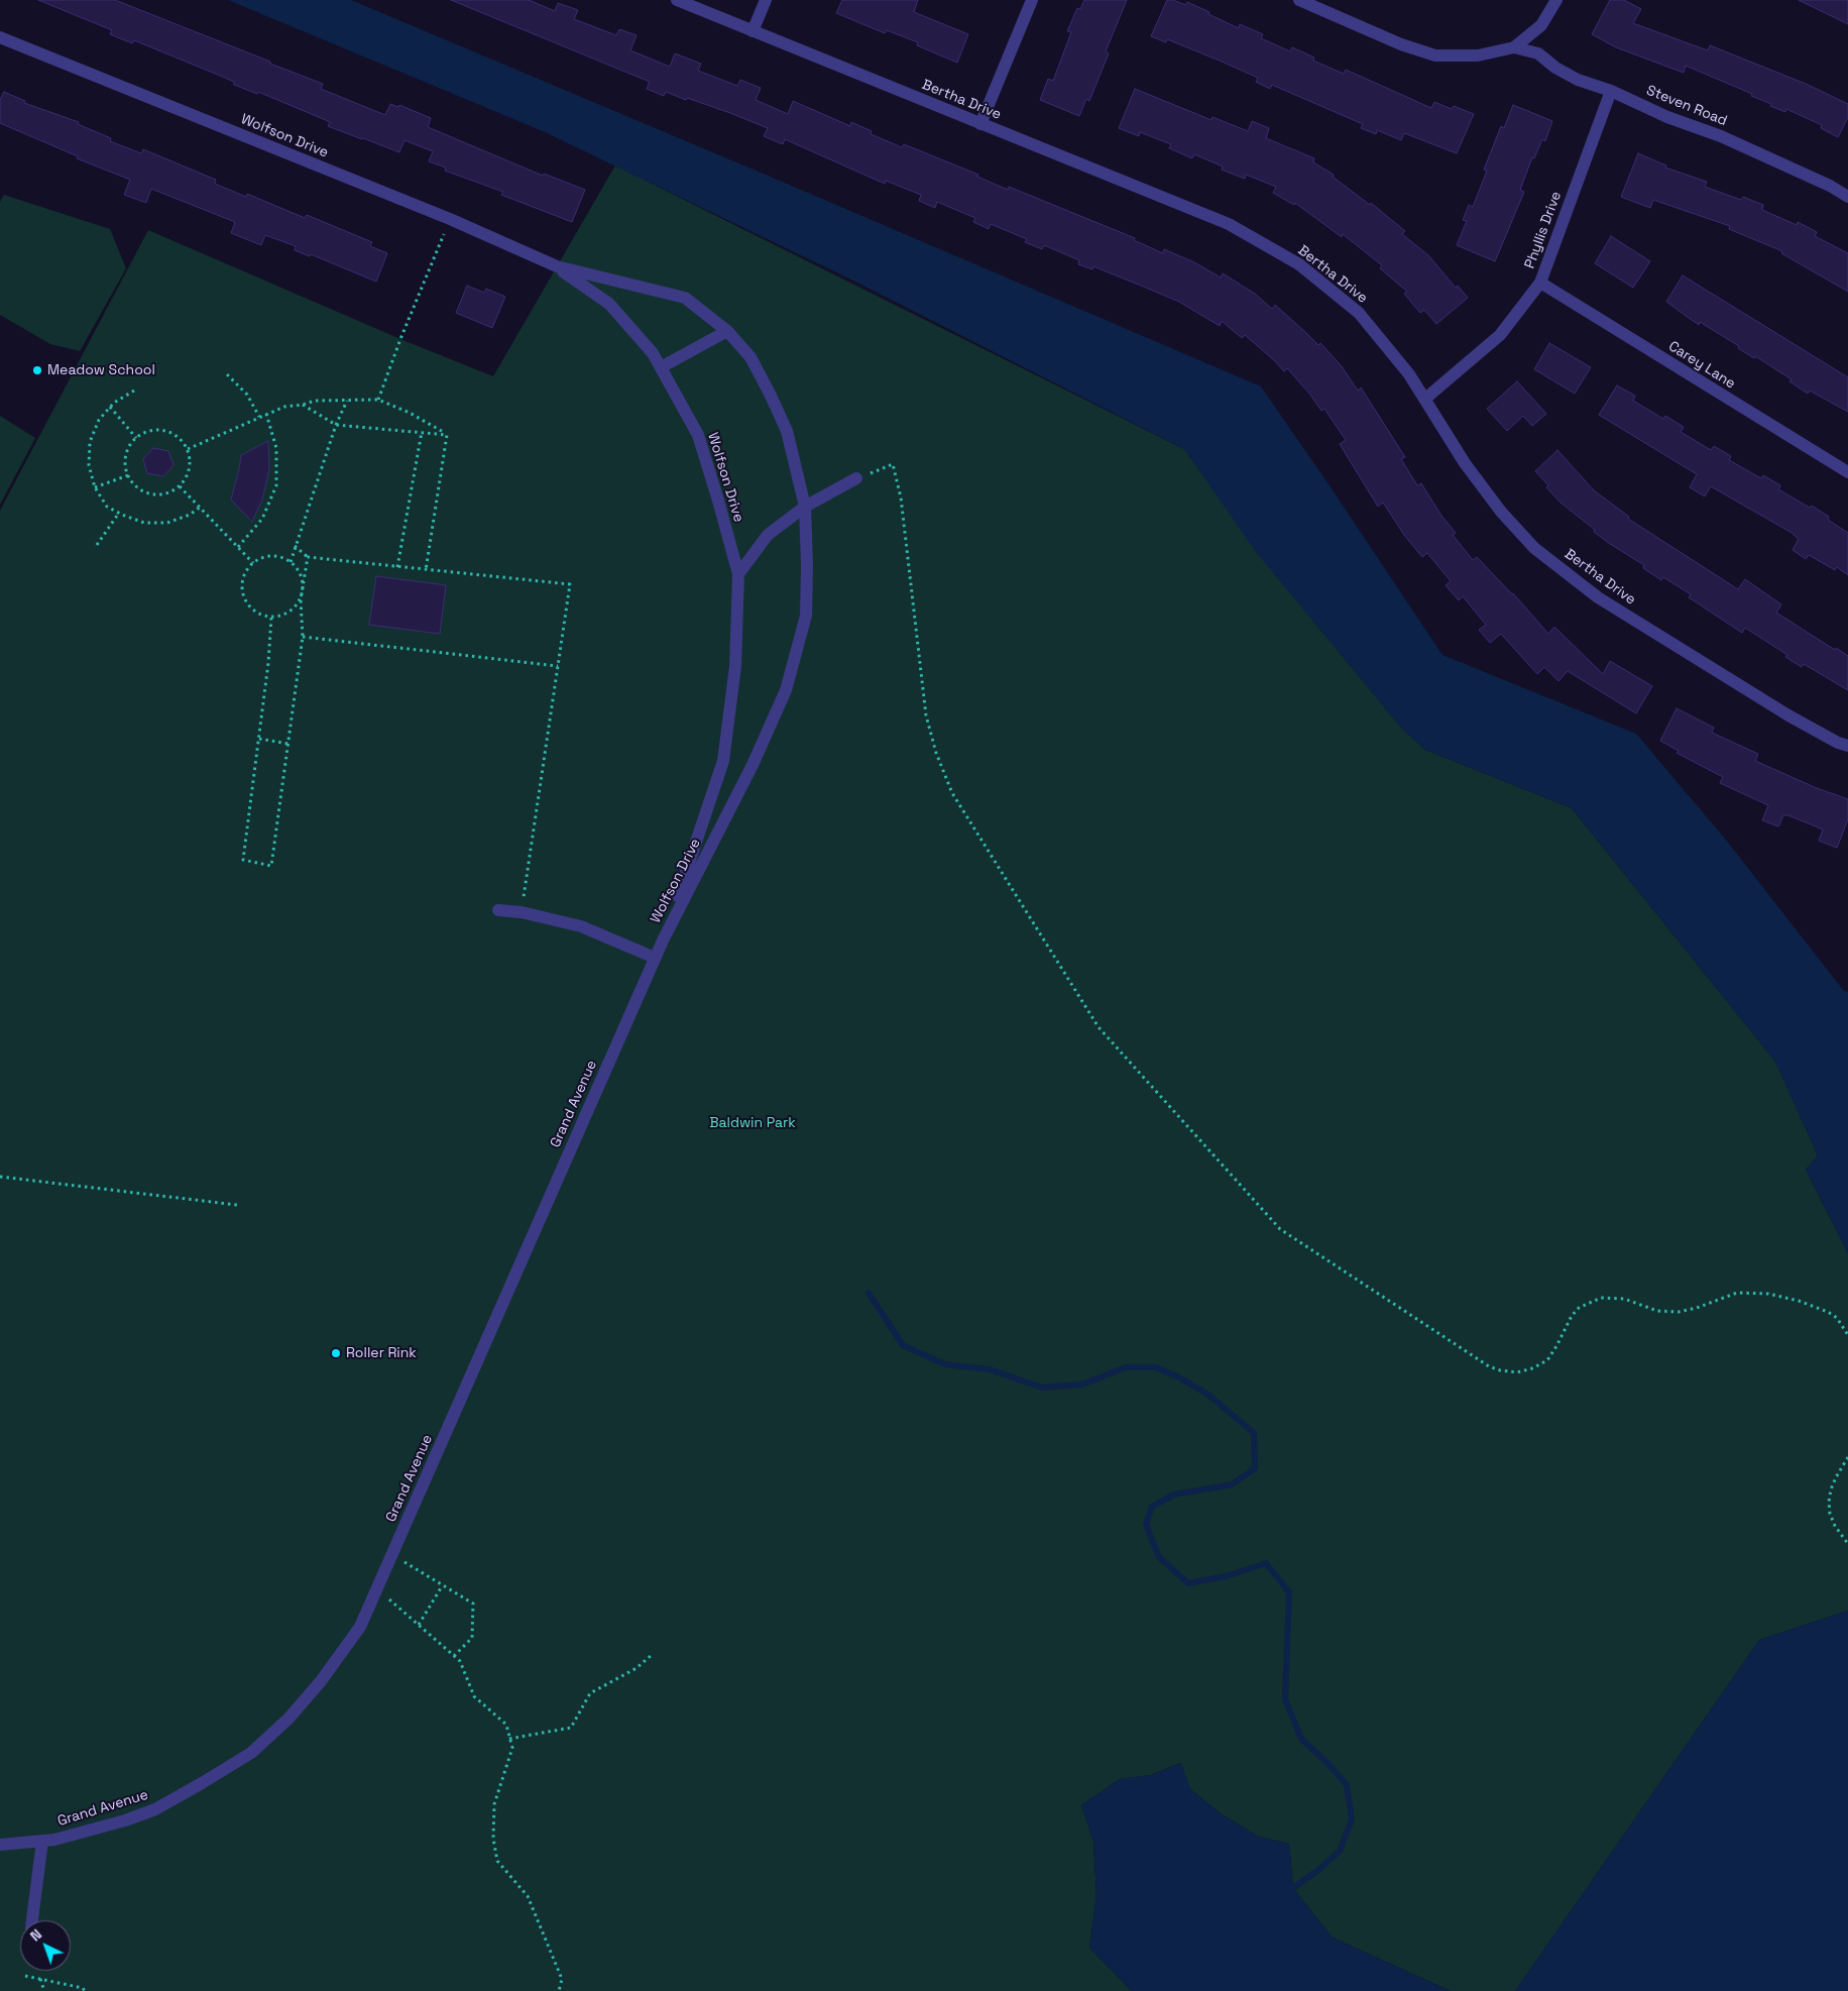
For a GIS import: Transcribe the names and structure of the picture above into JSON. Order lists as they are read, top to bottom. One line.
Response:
{"streets":{"street":["Bertha Drive","Steven Road","Wolfson Drive","Phyllis Drive","Carey Lane","Grand Avenue"]},"crossings":[["Bertha Drive","Phyllis Drive"],["Steven Road","Phyllis Drive"],["Wolfson Drive","Grand Avenue"],["Phyllis Drive","Carey Lane"]],"parks":["Baldwin Park"],"places":["Meadow School","Roller Rink"],"north":"top left"}
